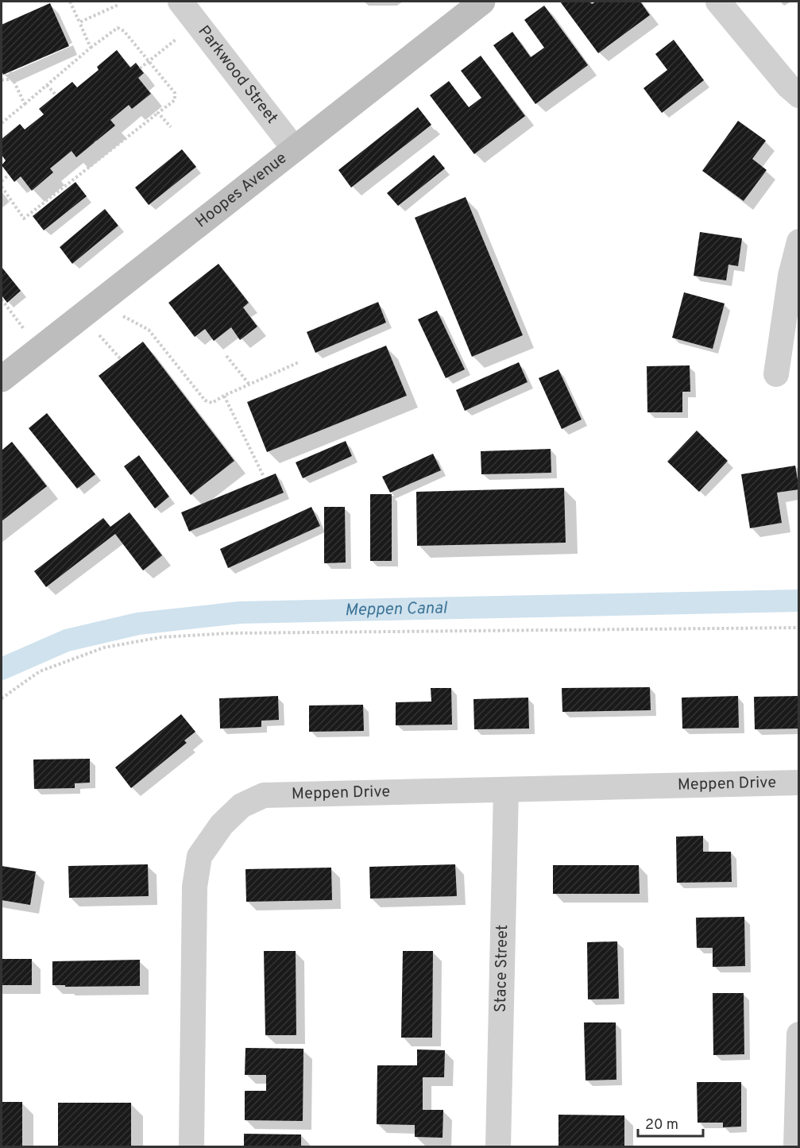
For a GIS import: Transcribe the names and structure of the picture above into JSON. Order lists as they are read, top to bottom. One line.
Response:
{"streets":{"street":["Parkwood Street","Hoopes Avenue","Meppen Drive","Stace Street"]},"crossings":[["Parkwood Street","Hoopes Avenue"],["Meppen Drive","Stace Street"]],"water":["Meppen Canal"],"scale_bar":"20 m"}
